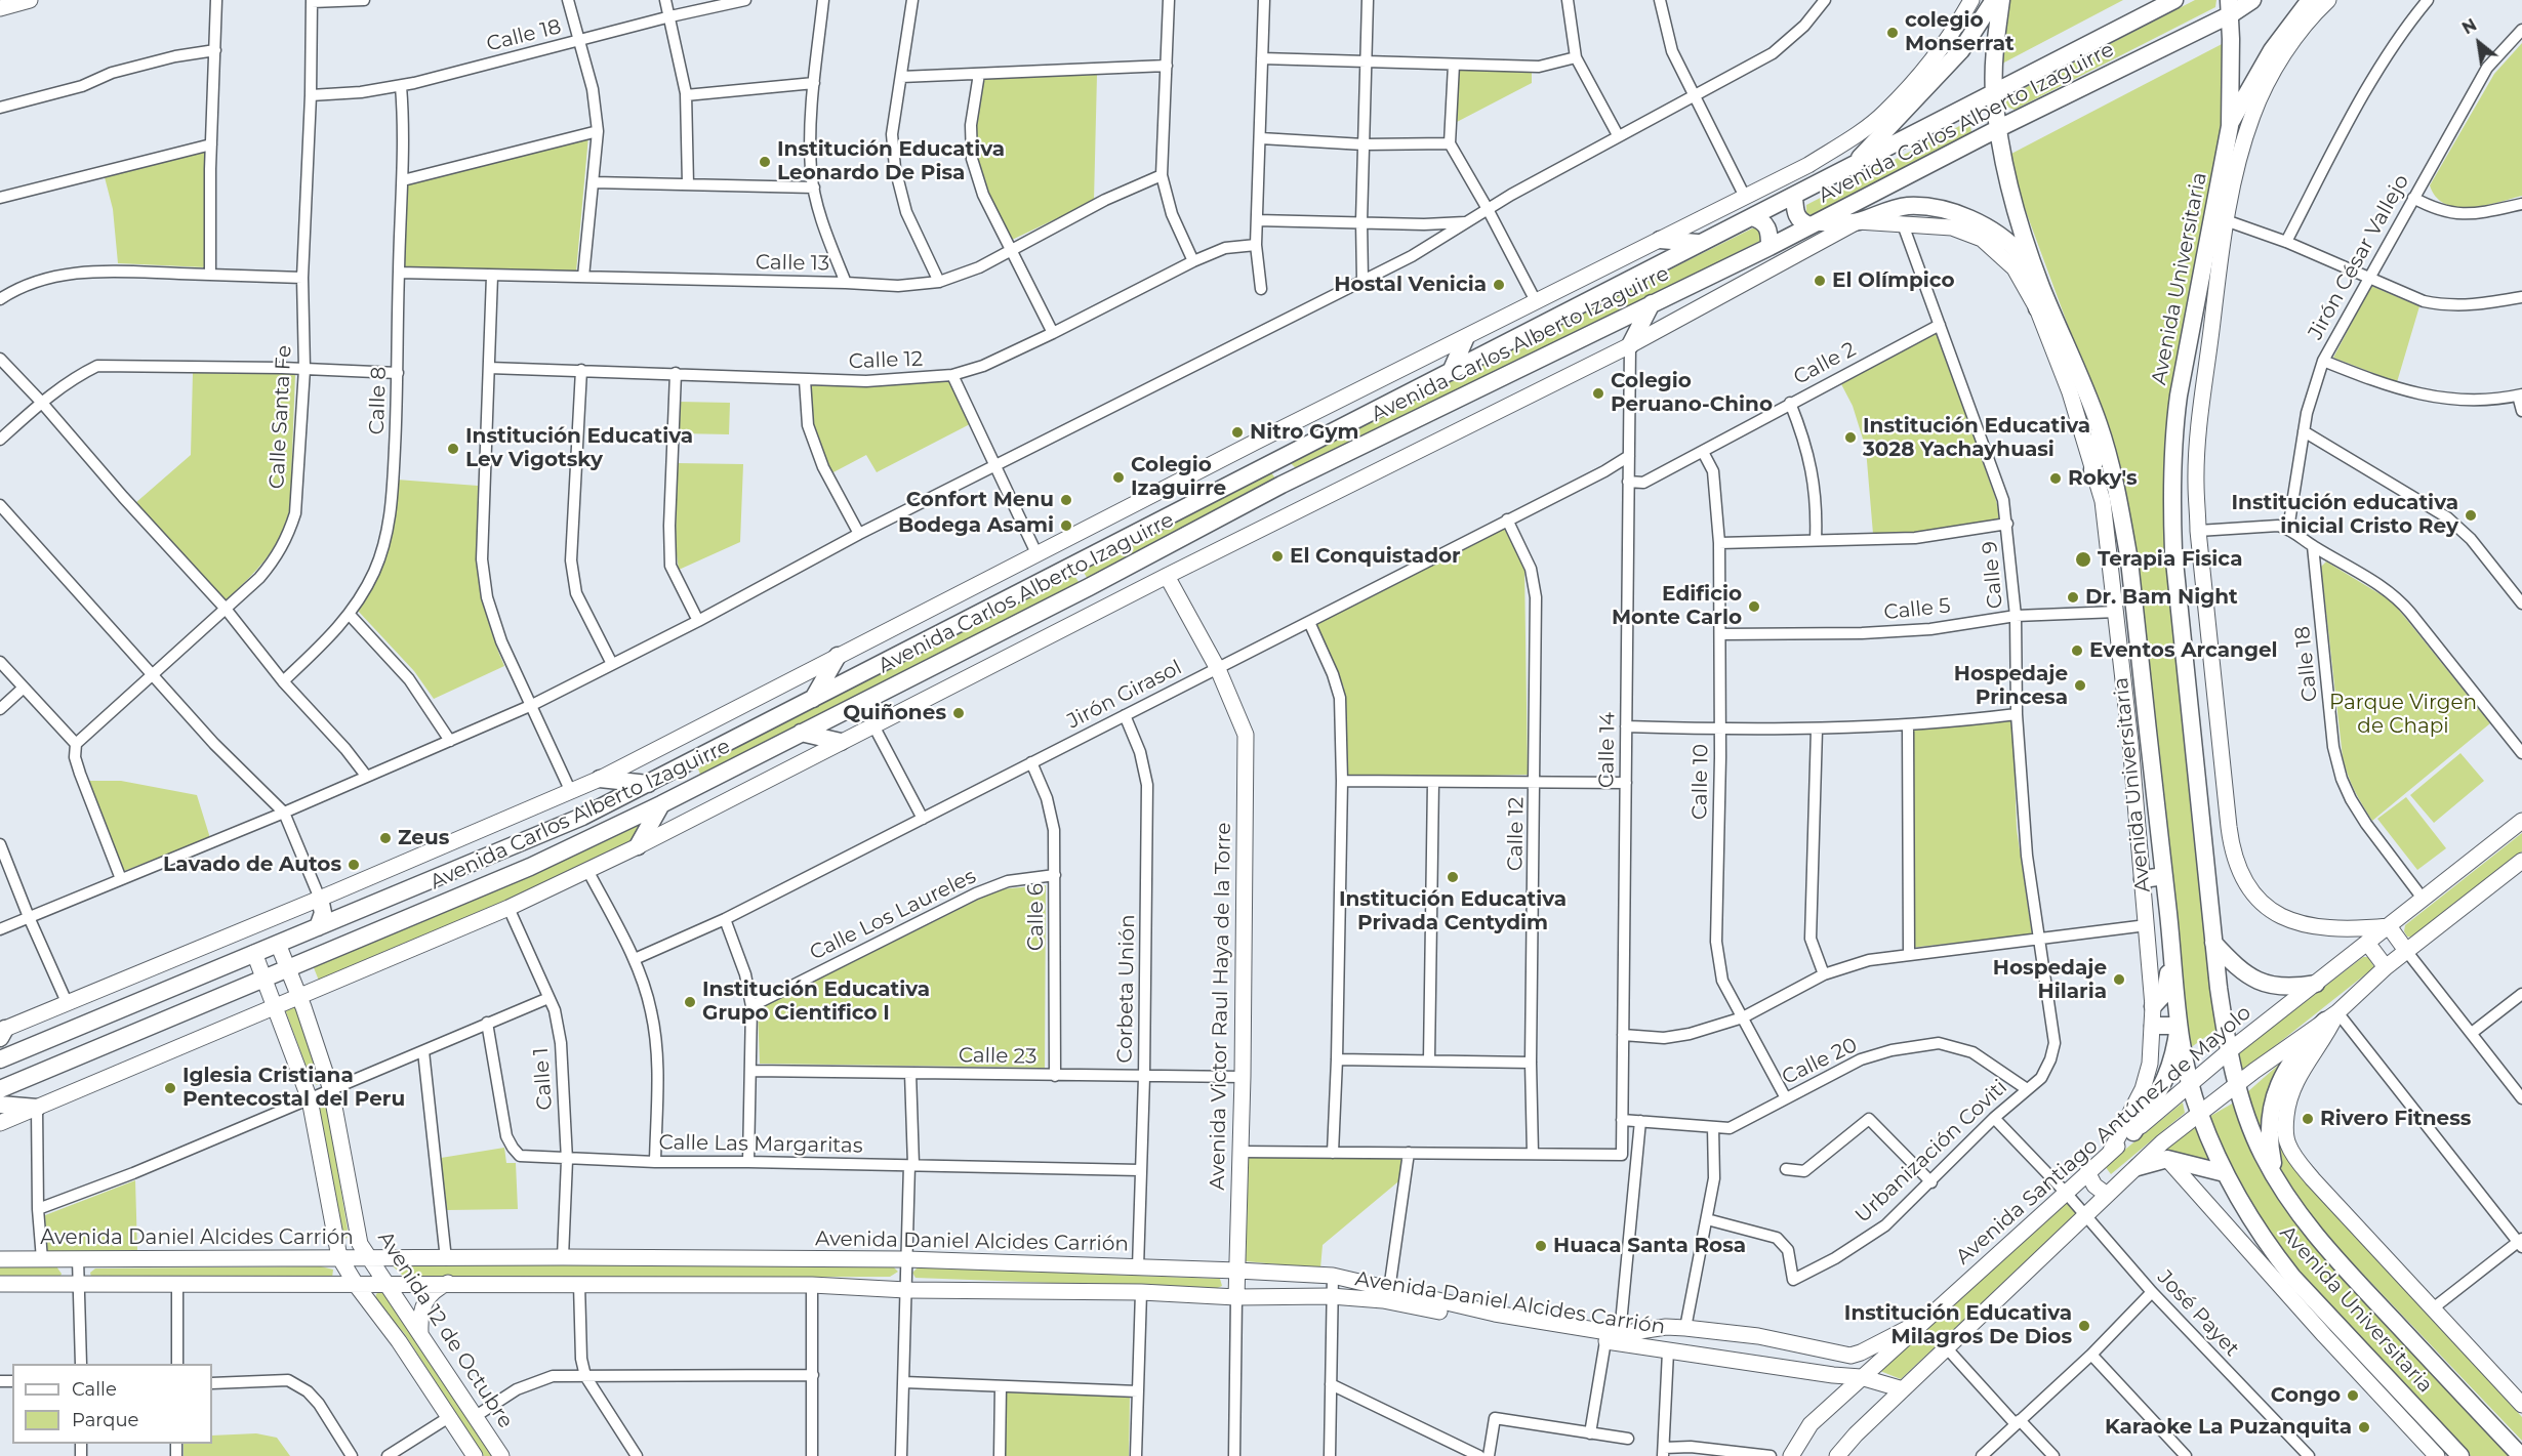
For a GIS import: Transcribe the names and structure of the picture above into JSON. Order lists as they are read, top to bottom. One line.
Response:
{"streets":{"main road":["Avenida Carlos Alberto Izaguirre","Avenida Universitaria"],"street":["Calle 18","Jirón César Vallejo","Calle 13","Calle 12","Calle 2","Calle 8","Calle Santa Fe","Calle 9","Calle 5","Jirón Girasol","Calle 14","Calle 10","Calle Los Laureles","Calle 6","Corbeta Unión","Avenida Victor Raul Haya de la Torre","Calle 23","Calle 20","Calle 1","Avenida Santiago Antúnez de Mayolo","Calle Las Margaritas","Urbanización Coviti","Avenida Daniel Alcides Carrión","José Payet","Avenida 12 de Octubre"]},"crossings":[["Calle 18","Calle 8"],["Calle 18","Calle Santa Fe"],["Calle 18","Avenida Santiago Antúnez de Mayolo"],["Avenida Carlos Alberto Izaguirre","Avenida Universitaria"],["Avenida Carlos Alberto Izaguirre","Calle 9"],["Avenida Carlos Alberto Izaguirre","Calle 14"],["Avenida Carlos Alberto Izaguirre","Avenida Victor Raul Haya de la Torre"],["Avenida Carlos Alberto Izaguirre","Calle 1"],["Avenida Carlos Alberto Izaguirre","Avenida 12 de Octubre"],["Calle 13","Calle 8"],["Avenida Universitaria","Calle 9"],["Avenida Universitaria","Calle 5"],["Avenida Universitaria","Avenida Santiago Antúnez de Mayolo"],["Calle 12","Jirón Girasol"],["Calle 12","Calle 14"],["Calle 2","Calle 9"],["Calle 2","Calle 14"],["Calle 2","Calle 10"],["Calle 9","Calle 5"],["Calle 9","Urbanización Coviti"],["Calle 5","Calle 10"],["Jirón Girasol","Calle 14"],["Jirón Girasol","Calle 6"],["Jirón Girasol","Corbeta Unión"],["Jirón Girasol","Avenida Victor Raul Haya de la Torre"],["Calle 14","Calle 20"],["Calle 10","Calle 20"],["Calle Los Laureles","Calle 6"],["Calle 6","Calle 23"],["Corbeta Unión","Calle 23"],["Corbeta Unión","Calle Las Margaritas"],["Corbeta Unión","Avenida Daniel Alcides Carrión"],["Avenida Victor Raul Haya de la Torre","Calle 23"],["Avenida Victor Raul Haya de la Torre","Avenida Daniel Alcides Carrión"],["Calle 20","Urbanización Coviti"],["Calle 1","Calle Las Margaritas"],["Calle 1","Avenida Daniel Alcides Carrión"],["Avenida Santiago Antúnez de Mayolo","Avenida Daniel Alcides Carrión"],["Avenida Santiago Antúnez de Mayolo","José Payet"],["Urbanización Coviti","José Payet"],["Avenida Daniel Alcides Carrión","Avenida 12 de Octubre"]],"parks":["Parque Virgen de Chapi"],"places":["colegio Monserrat","Institución Educativa Leonardo De Pisa","El Olímpico","Hostal Venicia","Colegio Peruano-Chino","Nitro Gym","Institución Educativa 3028 Yachayhuasi","Institución Educativa Lev Vigotsky","Colegio Izaguirre","Roky's","Confort Menu","Institución educativa inicial Cristo Rey","Bodega Asami","El Conquistador","Terapia Fisica","Dr. Bam Night","Edificio Monte Carlo","Eventos Arcangel","Hospedaje Princesa","Quiñones","Zeus","Lavado de Autos","Institución Educativa Privada Centydim","Hospedaje Hilaria","Institución Educativa Grupo Cientifico I","Iglesia Cristiana Pentecostal del Peru","Rivero Fitness","Huaca Santa Rosa","Institución Educativa Milagros De Dios","Congo","Karaoke La Puzanquita"],"legend":["Calle","Parque"],"north":"top left"}
